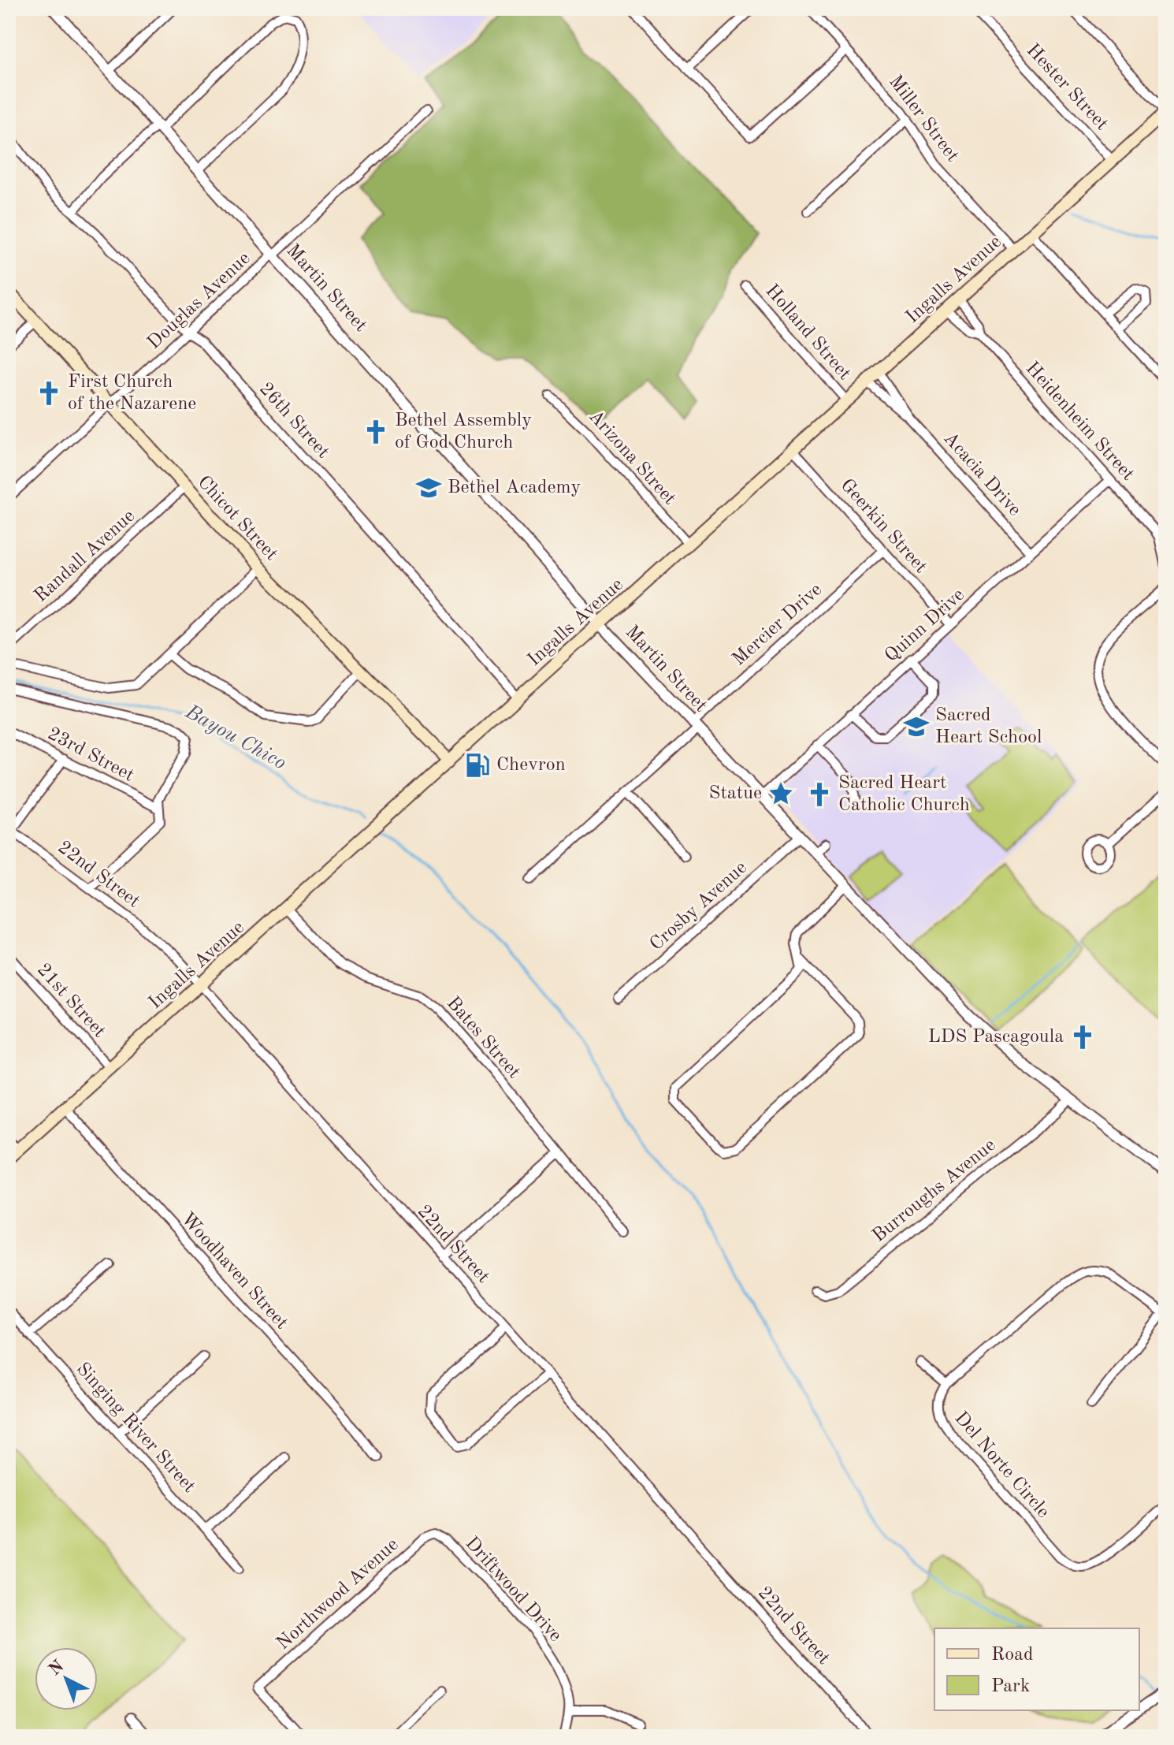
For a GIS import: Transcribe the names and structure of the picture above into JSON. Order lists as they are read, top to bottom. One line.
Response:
{"streets":{"main road":["Ingalls Avenue","Chicot Street"],"street":["Hester Street","Miller Street","Martin Street","Douglas Avenue","Holland Street","26th Street","Heidenheim Street","Arizona Street","Acacia Drive","Geerkin Street","Randall Avenue","Mercier Drive","Quinn Drive","23rd Street","22nd Street","Crosby Avenue","21st Street","Bates Street","Burroughs Avenue","Woodhaven Street","Singing River Street","Del Norte Circle","Driftwood Drive","Northwood Avenue"]},"crossings":[["Hester Street","Ingalls Avenue"],["Miller Street","Ingalls Avenue"],["Ingalls Avenue","Martin Street"],["Ingalls Avenue","Holland Street"],["Ingalls Avenue","26th Street"],["Ingalls Avenue","Heidenheim Street"],["Ingalls Avenue","Arizona Street"],["Ingalls Avenue","Acacia Drive"],["Ingalls Avenue","Chicot Street"],["Ingalls Avenue","Geerkin Street"],["Ingalls Avenue","22nd Street"],["Ingalls Avenue","21st Street"],["Ingalls Avenue","Bates Street"],["Ingalls Avenue","Woodhaven Street"],["Martin Street","Douglas Avenue"],["Martin Street","Mercier Drive"],["Martin Street","Quinn Drive"],["Martin Street","Crosby Avenue"],["Martin Street","Burroughs Avenue"],["Douglas Avenue","26th Street"],["Douglas Avenue","Chicot Street"],["Heidenheim Street","Quinn Drive"],["Acacia Drive","Quinn Drive"],["Chicot Street","Randall Avenue"],["Geerkin Street","Mercier Drive"],["Geerkin Street","Quinn Drive"],["Driftwood Drive","Northwood Avenue"]],"water":["Bayou Chico"],"places":{"church":["First Church of the Nazarene","Bethel Assembly of God Church","Sacred Heart Catholic Church","LDS Pascagoula"],"school or university":["Bethel Academy","Sacred Heart School"],"fuel station":["Chevron"],"place":["Statue"]},"legend":["Road","Park"],"north":"top left"}
